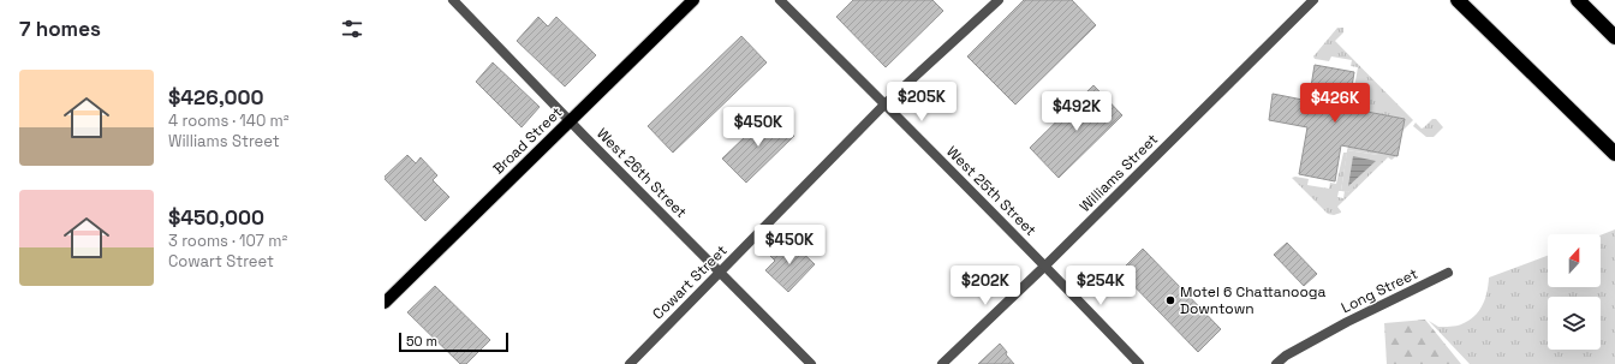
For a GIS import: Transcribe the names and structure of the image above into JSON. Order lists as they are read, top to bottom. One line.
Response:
{"streets":{"main road":["Broad Street"],"street":["West 26th Street","Williams Street","West 25th Street","Cowart Street","Long Street"]},"crossings":[["Broad Street","West 26th Street"],["West 26th Street","Cowart Street"],["Williams Street","West 25th Street"],["West 25th Street","Cowart Street"]],"places":["Motel 6 Chattanooga Downtown"],"scale_bar":"50 m","north":"top","page":{"heading":"7 homes","list":[{"name":"$426,000","note":"4 rooms · 140 m² · Williams Street"},{"name":"$450,000","note":"3 rooms · 107 m² · Cowart Street"}],"price":["$205K","$426K","$492K","$450K","$450K","$202K","$254K"],"scale":"50 m"}}
